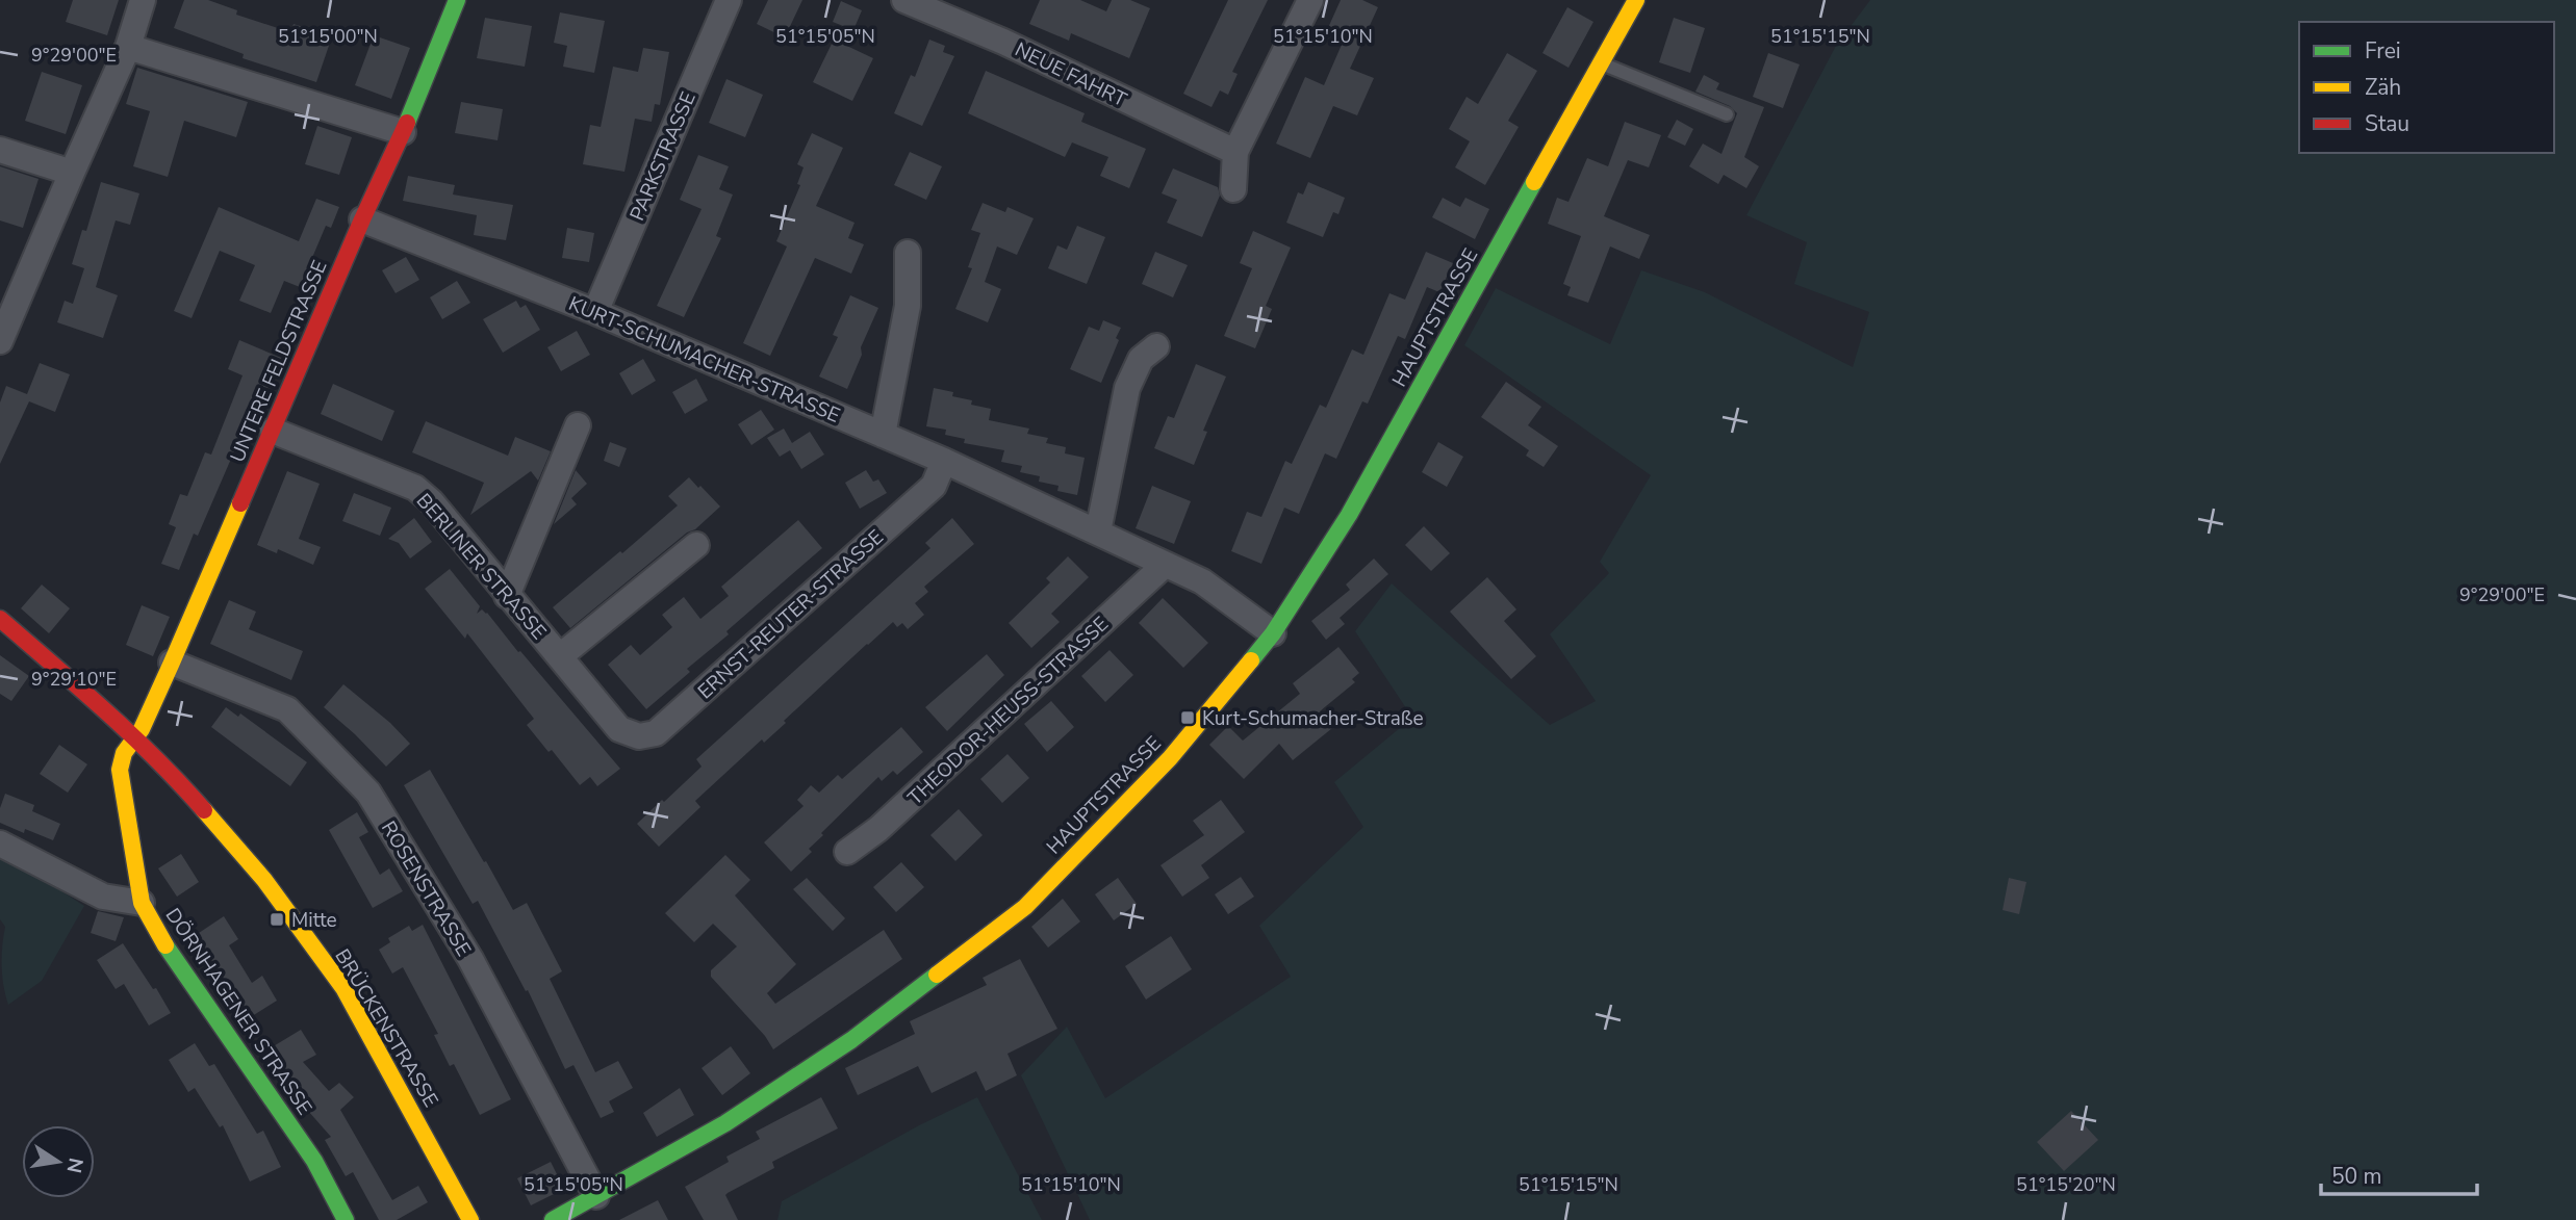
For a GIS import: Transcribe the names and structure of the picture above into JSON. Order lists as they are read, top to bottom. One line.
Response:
{"streets":{"street":["NEUE FAHRT","PARKSTRASSE","HAUPTSTRASSE","KURT-SCHUMACHER-STRASSE","UNTERE FELDSTRASSE","BERLINER STRASSE","ERNST-REUTER-STRASSE","THEODOR-HEUSS-STRASSE","ROSENSTRASSE","DÖRNHAGENER STRASSE","BRÜCKENSTRASSE"]},"crossings":[["PARKSTRASSE","KURT-SCHUMACHER-STRASSE"],["HAUPTSTRASSE","KURT-SCHUMACHER-STRASSE"],["HAUPTSTRASSE","ROSENSTRASSE"],["KURT-SCHUMACHER-STRASSE","UNTERE FELDSTRASSE"],["KURT-SCHUMACHER-STRASSE","ERNST-REUTER-STRASSE"],["KURT-SCHUMACHER-STRASSE","THEODOR-HEUSS-STRASSE"],["UNTERE FELDSTRASSE","BERLINER STRASSE"],["UNTERE FELDSTRASSE","ROSENSTRASSE"],["UNTERE FELDSTRASSE","DÖRNHAGENER STRASSE"],["UNTERE FELDSTRASSE","BRÜCKENSTRASSE"],["BERLINER STRASSE","ERNST-REUTER-STRASSE"],["DÖRNHAGENER STRASSE","BRÜCKENSTRASSE"]],"places":{"transit":["Kurt-Schumacher-Straße","Mitte"]},"legend":["Frei","Zäh","Stau"],"scale_bar":"50 m","north":"right","coordinates":["51°15'00\"N","51°15'05\"N","51°15'10\"N","51°15'15\"N","9°29'00\"E","9°29'10\"E","51°15'20\"N"]}
